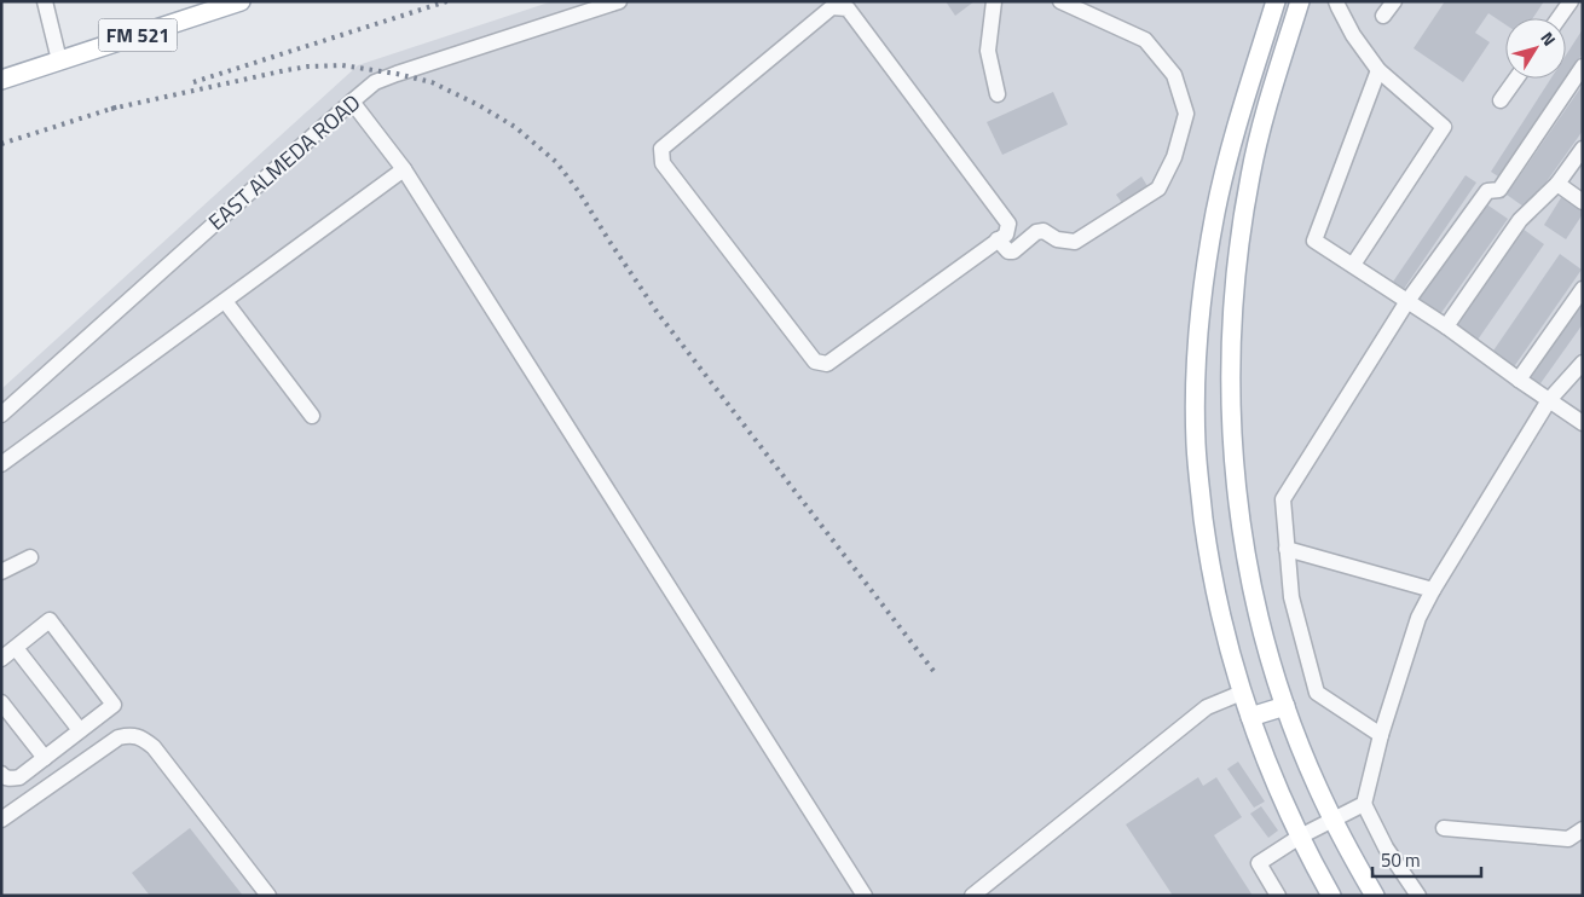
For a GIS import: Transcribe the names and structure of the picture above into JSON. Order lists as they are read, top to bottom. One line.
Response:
{"streets":{"main road":["FM 521"],"street":["EAST ALMEDA ROAD"]},"scale_bar":"50 m","north":"top right"}
